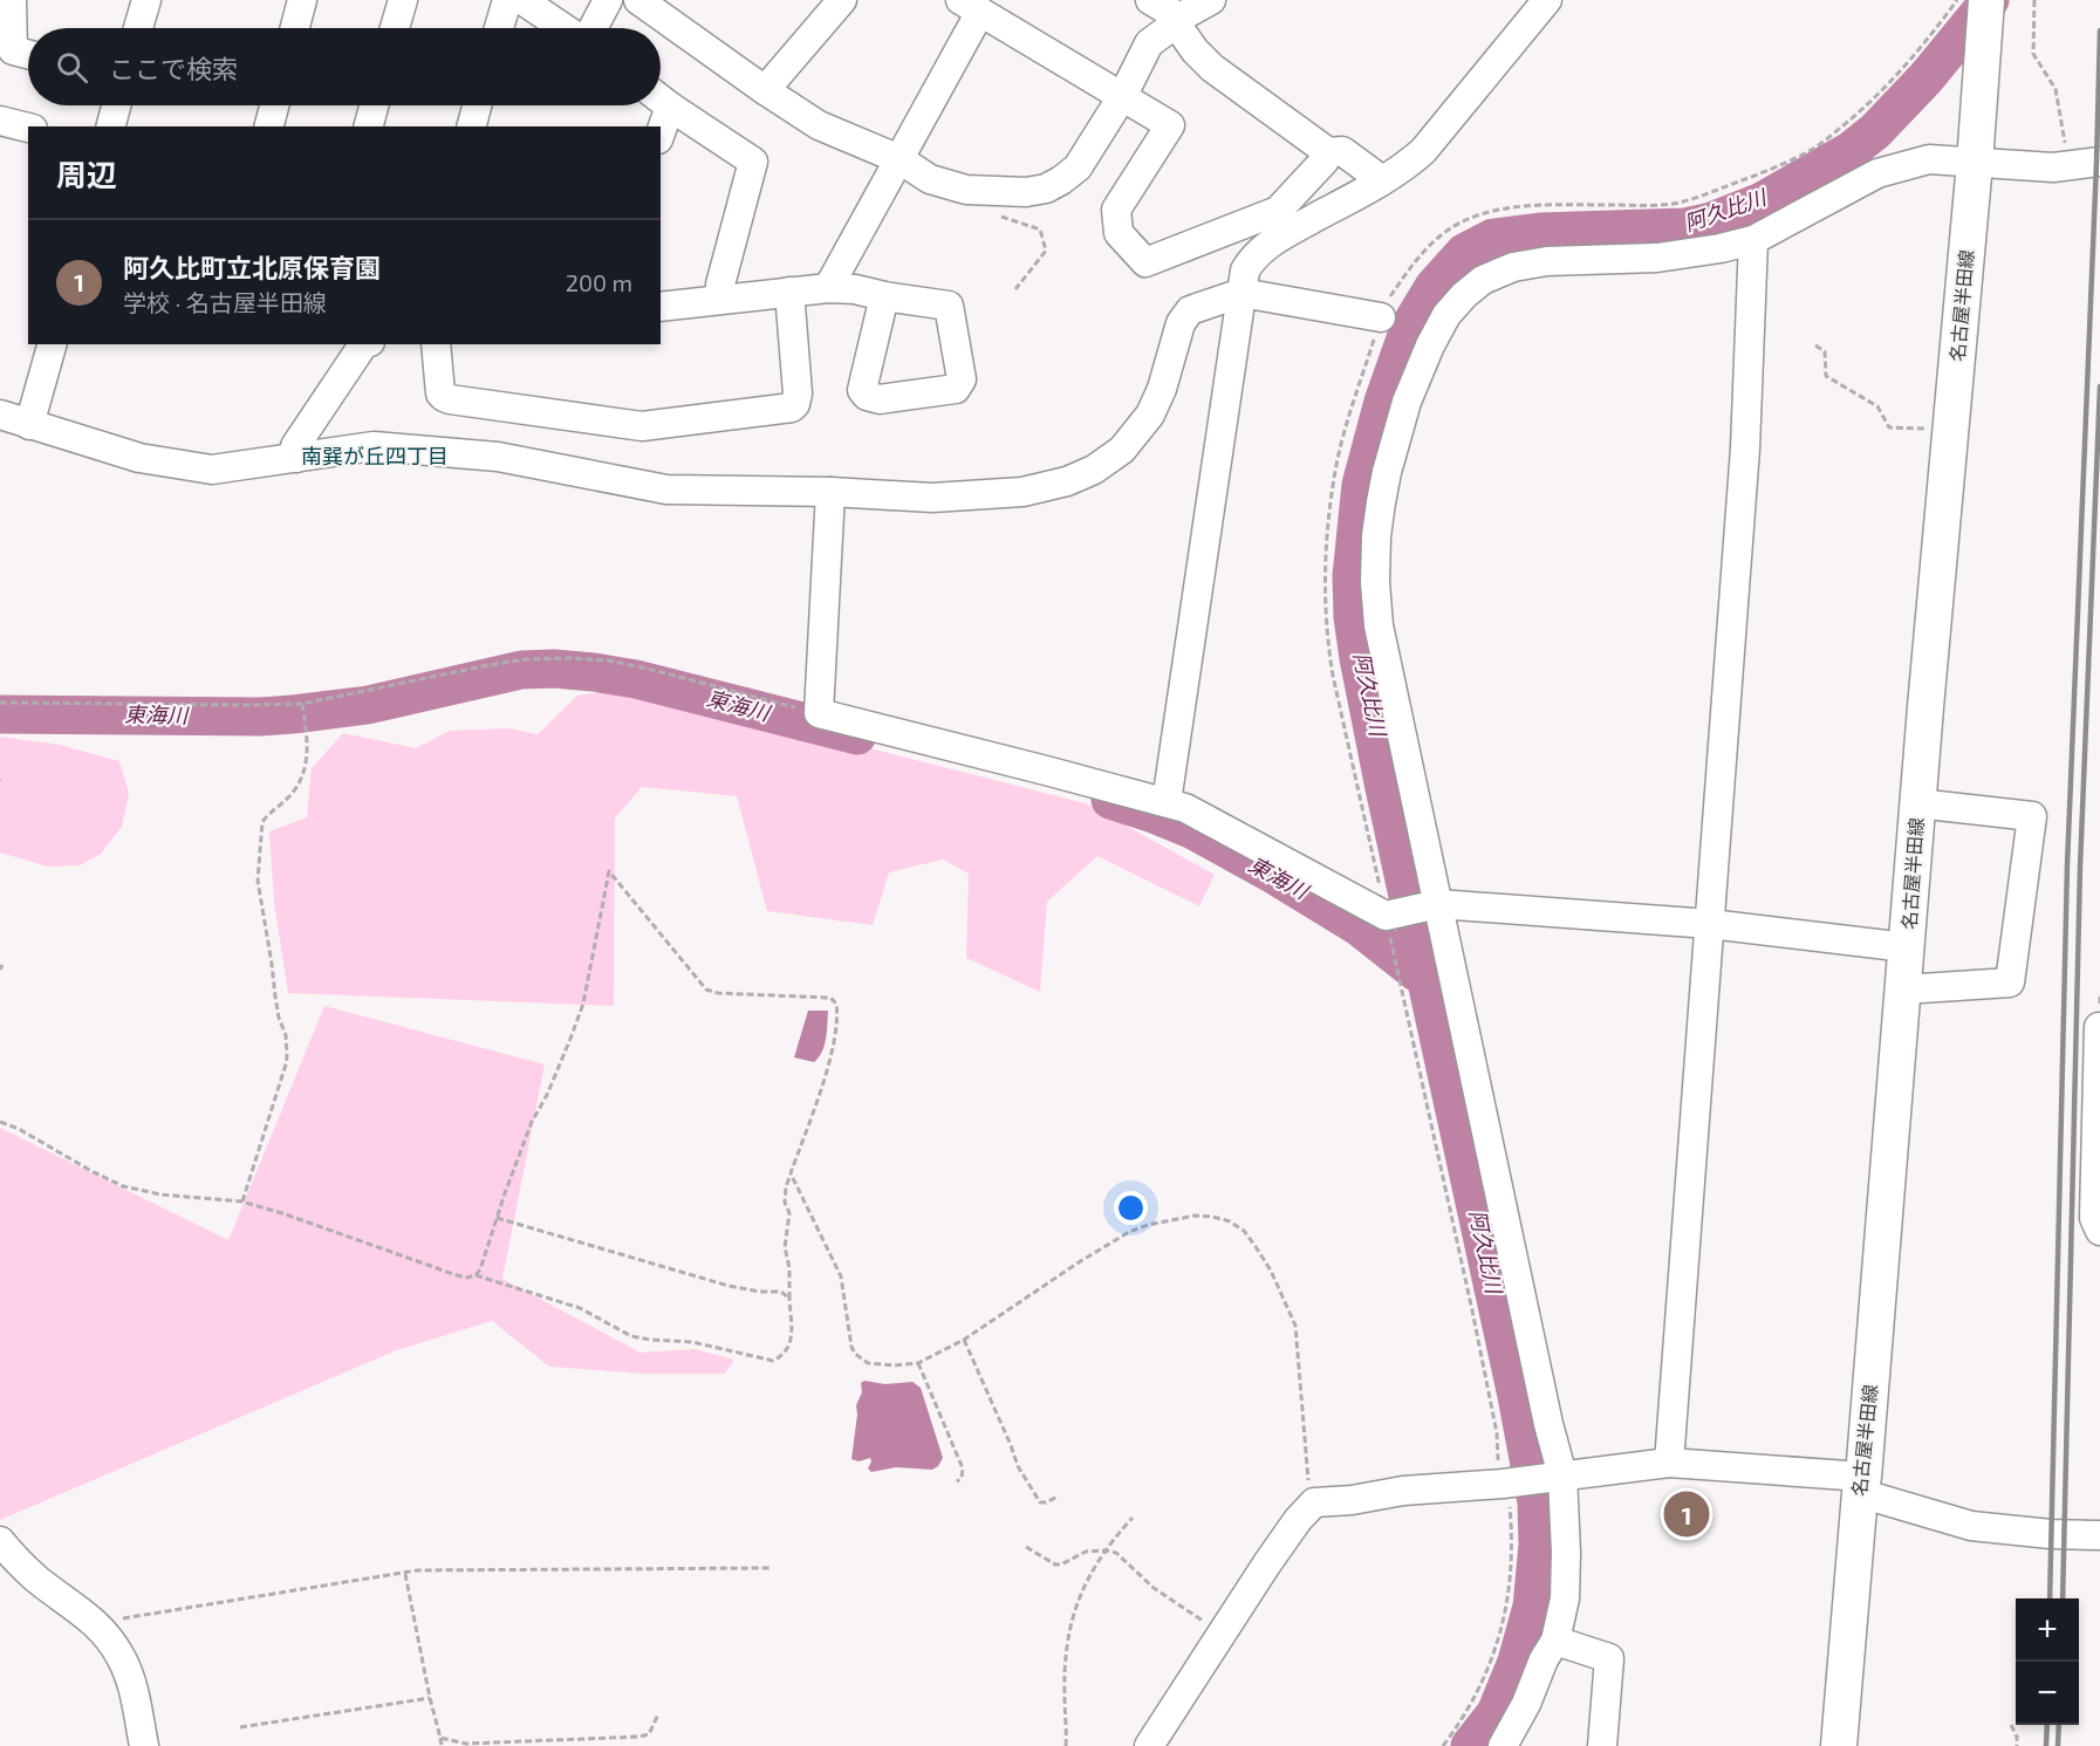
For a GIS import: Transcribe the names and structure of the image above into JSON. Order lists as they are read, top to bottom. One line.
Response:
{"streets":{"main road":["名古屋半田線"]},"districts":["南巽が丘四丁目"],"water":["阿久比川","東海川"],"page":{"search":"ここで検索","heading":"周辺","list":[{"mark":"1","name":"阿久比町立北原保育園","note":"学校 · 名古屋半田線","value":"200 m"}],"pins":"1","map_buttons":["+","−"]}}
